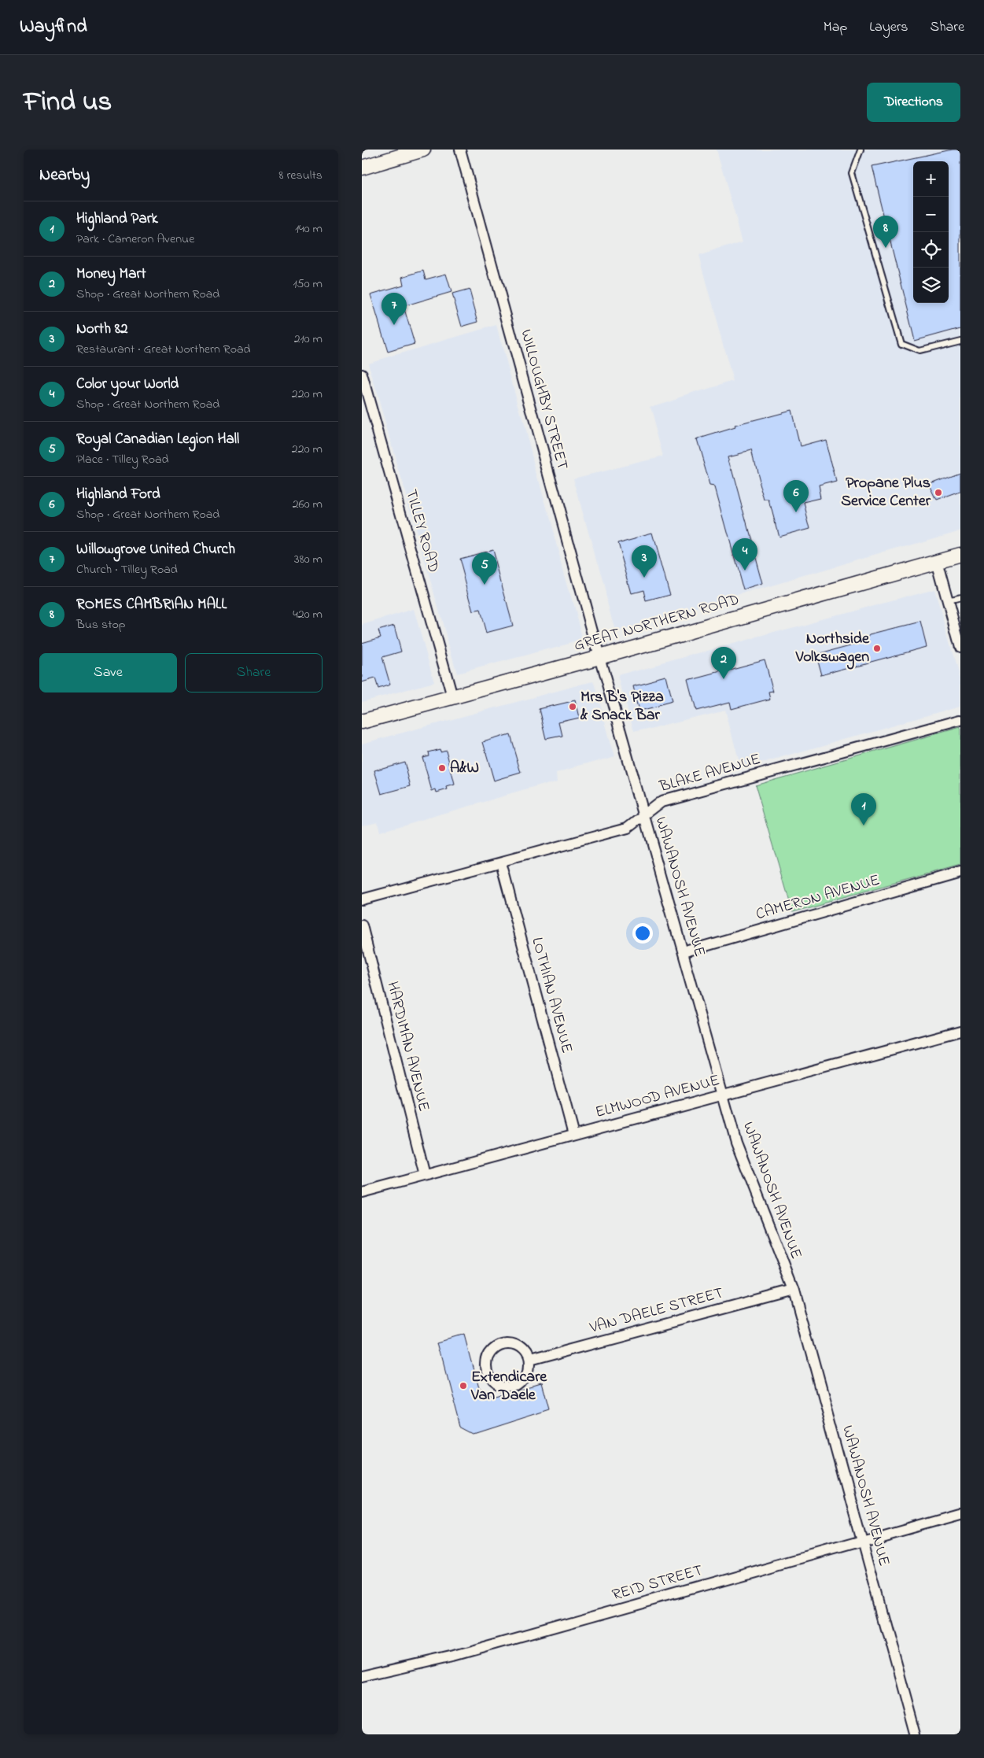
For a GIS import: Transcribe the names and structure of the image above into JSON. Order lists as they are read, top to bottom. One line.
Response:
{"streets":{"main road":["GREAT NORTHERN ROAD"],"street":["WILLOUGHBY STREET","TILLEY ROAD","BLAKE AVENUE","WAWANOSH AVENUE","CAMERON AVENUE","LOTHIAN AVENUE","HARDIMAN AVENUE","ELMWOOD AVENUE","VAN DAELE STREET","REID STREET"]},"crossings":[["WILLOUGHBY STREET","GREAT NORTHERN ROAD"],["WILLOUGHBY STREET","WAWANOSH AVENUE"],["TILLEY ROAD","GREAT NORTHERN ROAD"],["GREAT NORTHERN ROAD","WAWANOSH AVENUE"],["BLAKE AVENUE","WAWANOSH AVENUE"],["BLAKE AVENUE","LOTHIAN AVENUE"],["WAWANOSH AVENUE","CAMERON AVENUE"],["WAWANOSH AVENUE","ELMWOOD AVENUE"],["WAWANOSH AVENUE","VAN DAELE STREET"],["WAWANOSH AVENUE","REID STREET"],["LOTHIAN AVENUE","ELMWOOD AVENUE"],["HARDIMAN AVENUE","ELMWOOD AVENUE"]],"places":["Propane Plus Service Center","Northside Volkswagen","Mrs B's Pizza & Snack Bar","A&W","Extendicare Van Daele"],"page":{"header":"Wayfind","nav":["Map","Layers","Share"],"title":"Find us","buttons":["Directions",["Save","Share"]],"heading":["Nearby","8 results"],"map_buttons":["+","−"],"list":[{"mark":"1","name":"Highland Park","note":"Park · Cameron Avenue","value":"140 m"},{"mark":"2","name":"Money Mart","note":"Shop · Great Northern Road","value":"150 m"},{"mark":"3","name":"North 82","note":"Restaurant · Great Northern Road","value":"210 m"},{"mark":"4","name":"Color your World","note":"Shop · Great Northern Road","value":"220 m"},{"mark":"5","name":"Royal Canadian Legion Hall","note":"Place · Tilley Road","value":"220 m"},{"mark":"6","name":"Highland Ford","note":"Shop · Great Northern Road","value":"260 m"},{"mark":"7","name":"Willowgrove United Church","note":"Church · Tilley Road","value":"380 m"},{"mark":"8","name":"ROMES CAMBRIAN MALL","note":"Bus stop","value":"420 m"}],"pins":["8","7","6","4","3","5","2","1"]}}
